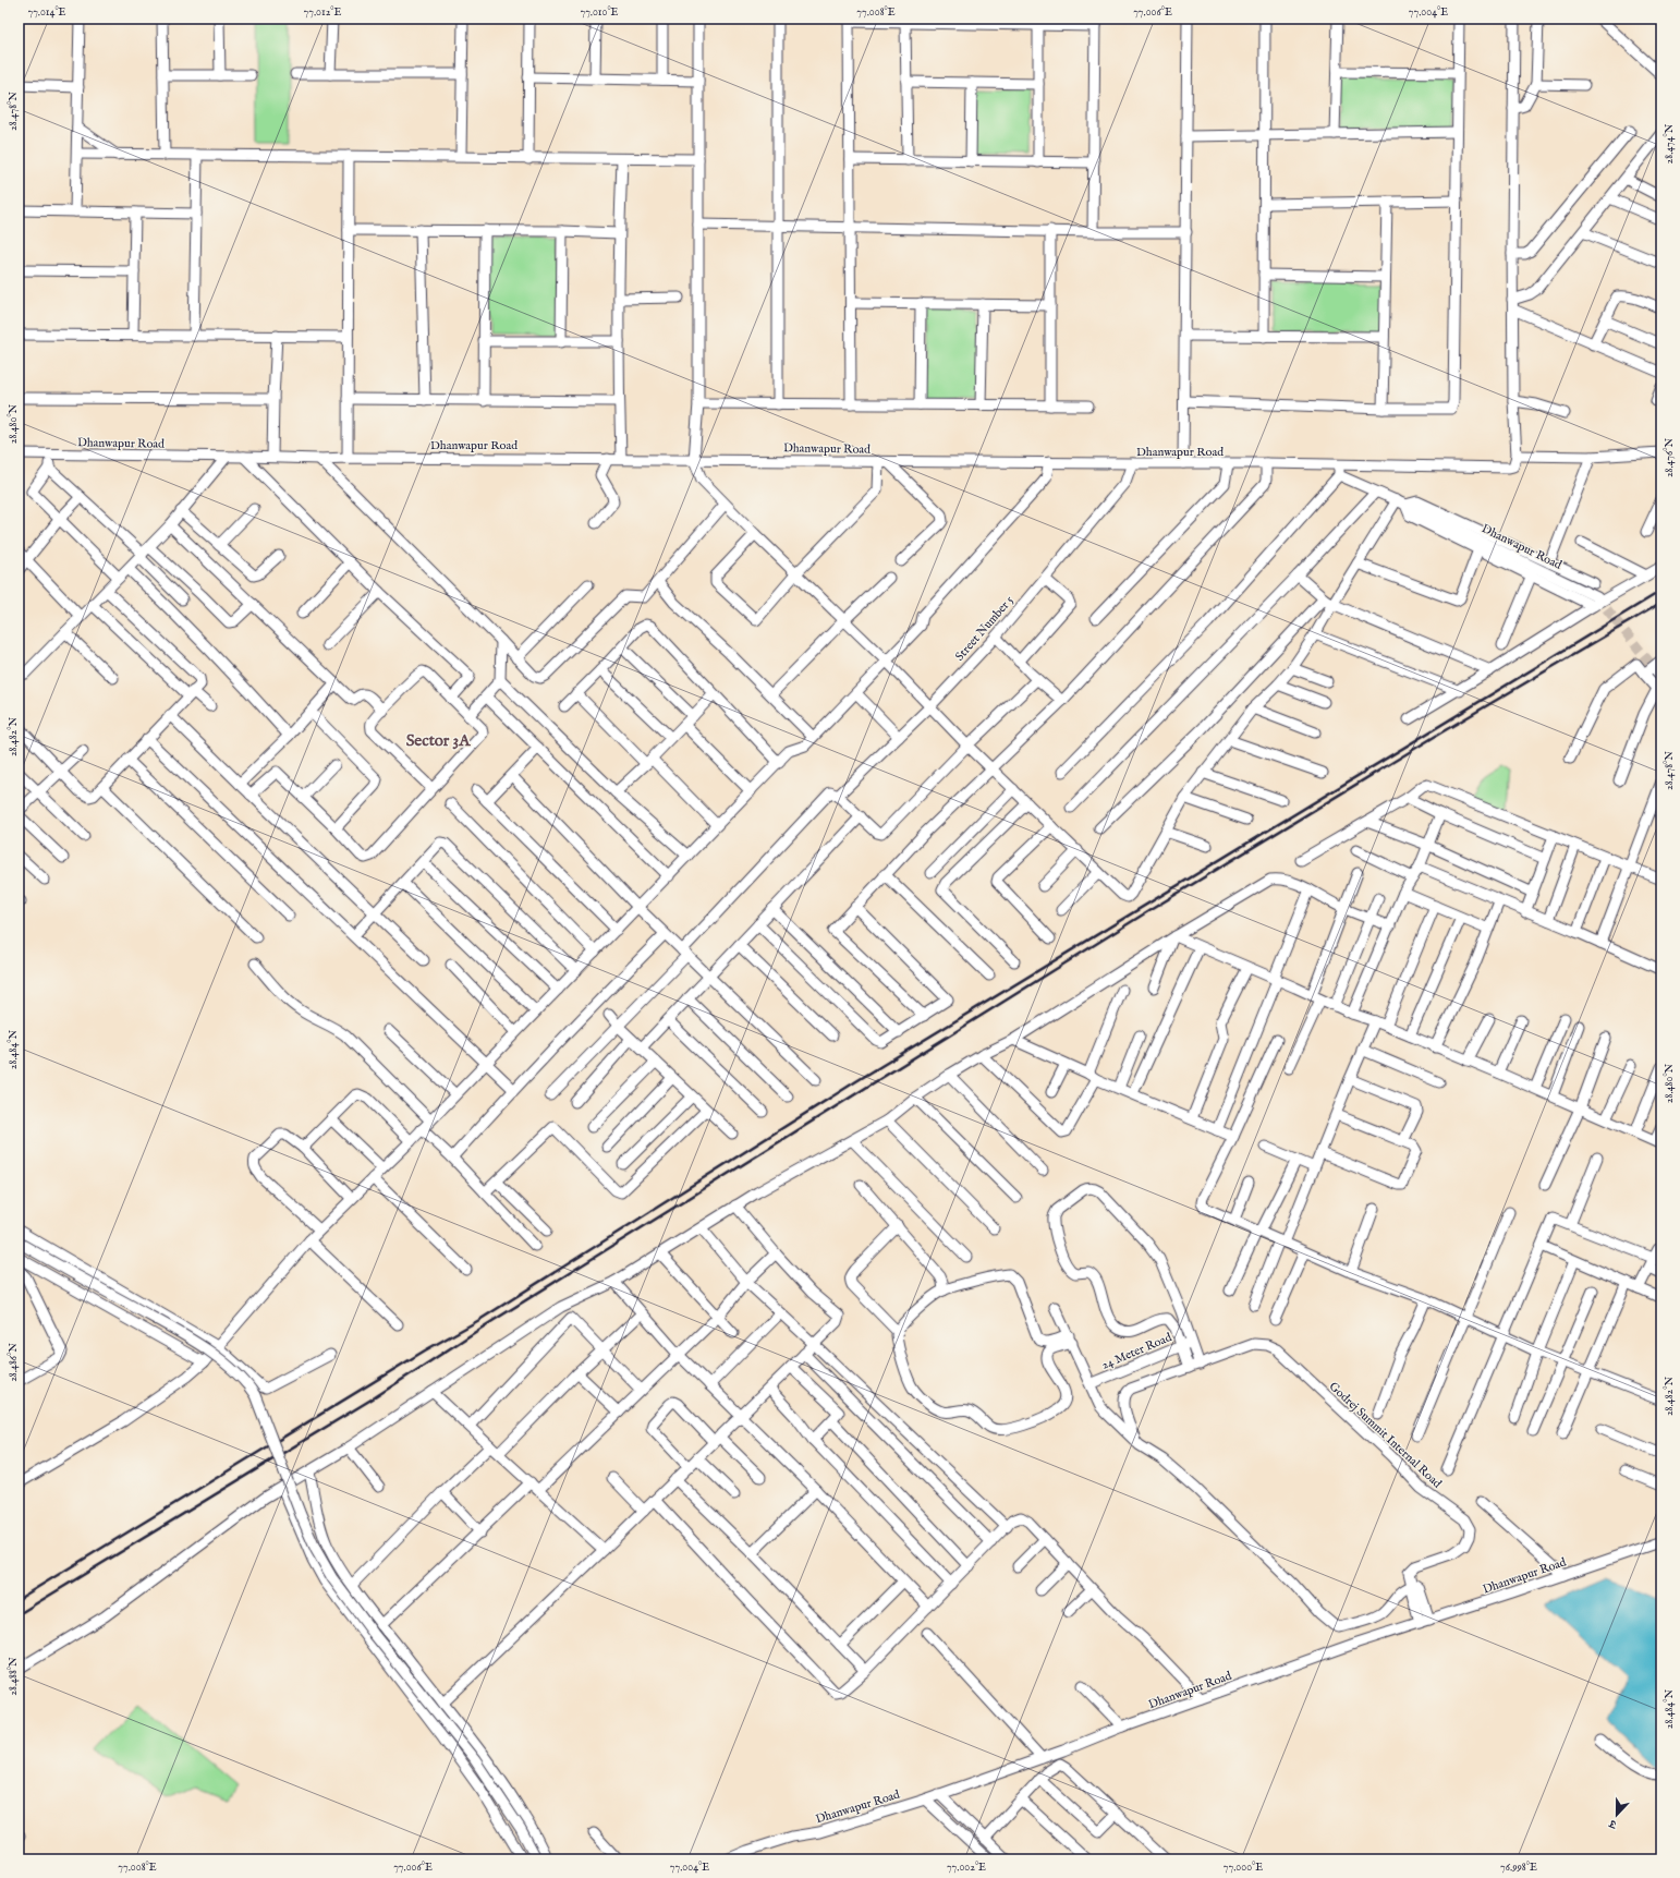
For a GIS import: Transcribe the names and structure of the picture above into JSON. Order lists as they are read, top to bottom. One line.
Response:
{"streets":{"street":["Dhanwapur Road","Street Number 5","24 Meter Road","Godrej Summit Internal Road"]},"crossings":[["Dhanwapur Road","Street Number 5"],["Dhanwapur Road","Godrej Summit Internal Road"],["24 Meter Road","Godrej Summit Internal Road"]],"districts":["Sector 3A"],"north":"bottom","coordinates":["77.014°E","77.012°E","77.010°E","77.008°E","77.006°E","77.004°E","28.478°N","28.474°N","28.480°N","28.476°N","28.482°N","28.484°N","28.486°N","28.488°N","77.002°E","77.000°E","76.998°E"]}
